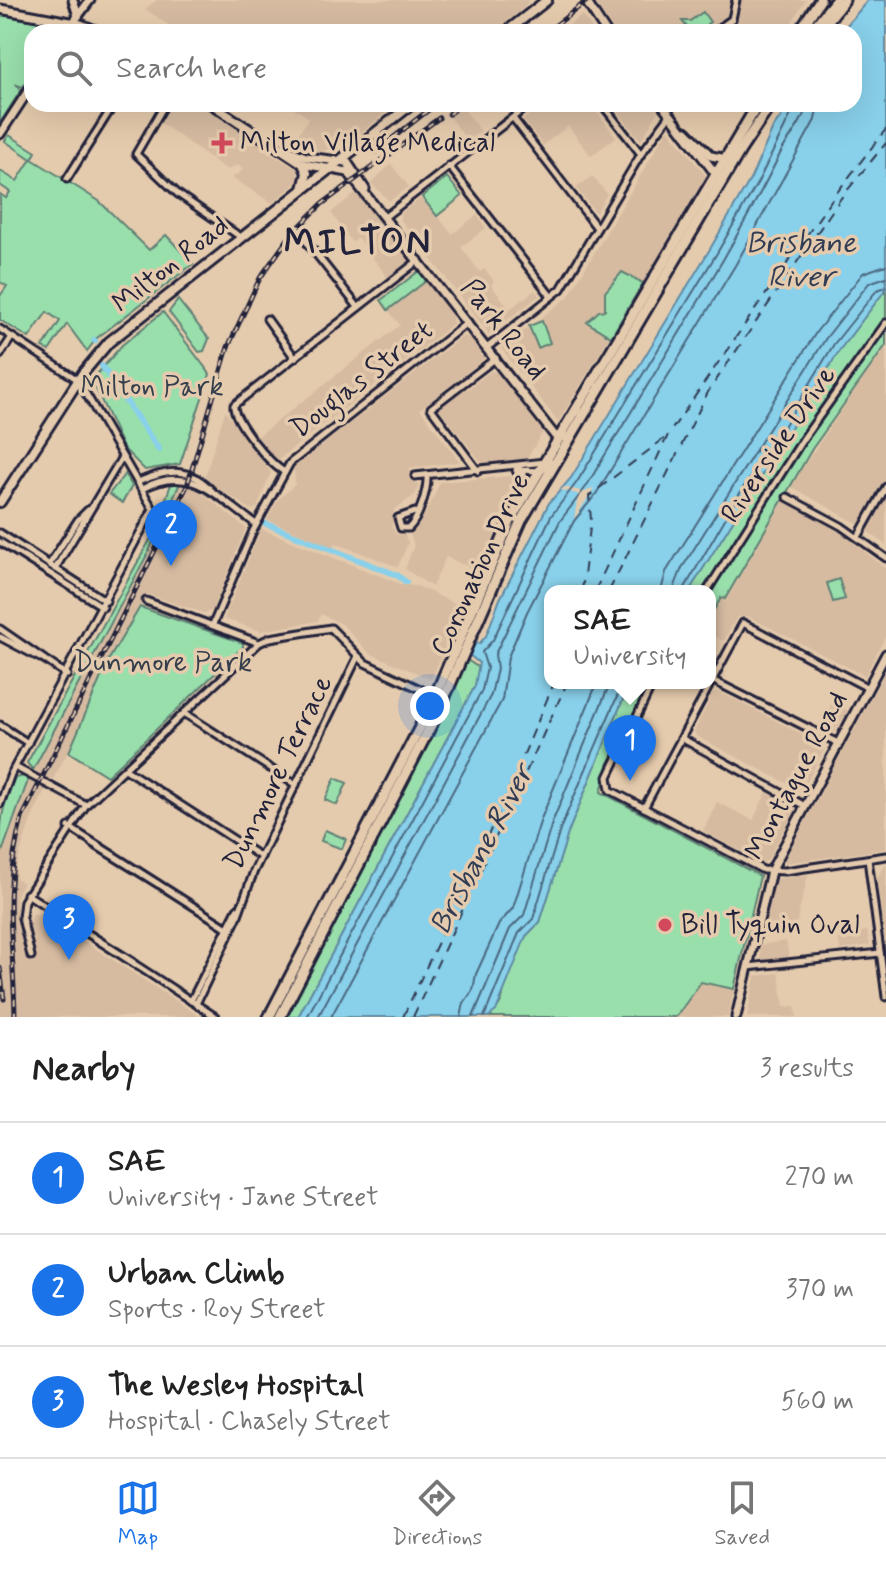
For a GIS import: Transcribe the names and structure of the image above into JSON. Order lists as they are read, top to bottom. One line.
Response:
{"streets":{"highway":["Coronation Drive"],"main road":["Milton Road"],"street":["Park Road","Douglas Street","Riverside Drive","Dunmore Terrace","Montague Road"]},"crossings":[["Milton Road","Park Road"],["Park Road","Douglas Street"],["Park Road","Coronation Drive"]],"districts":["MILTON"],"water":["Brisbane River"],"parks":["Milton Park","Dunmore Park"],"places":{"health":["Milton Village Medical"],"other":["Bill Tyquin Oval"]},"page":{"search":"Search here","pins":["2","1","3"],"popup":["SAE","University"],"heading":["Nearby","3 results"],"list":[{"mark":"1","name":"SAE","note":"University · Jane Street","value":"270 m"},{"mark":"2","name":"Urban Climb","note":"Sports · Roy Street","value":"370 m"},{"mark":"3","name":"The Wesley Hospital","note":"Hospital · Chasely Street","value":"560 m"}],"nav":["Map","Directions","Saved"]}}
